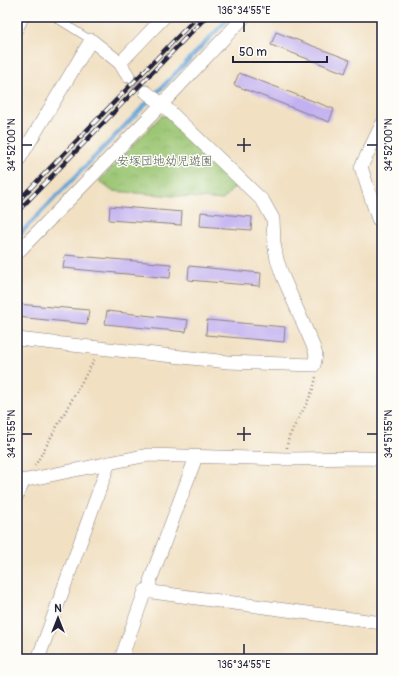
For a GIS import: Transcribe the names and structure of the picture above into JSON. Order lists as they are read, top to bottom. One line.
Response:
{"parks":["安塚団地幼児遊園"],"scale_bar":"50 m","north":"top","coordinates":["136°34'55\"E","34°52'00\"N","34°51'55\"N"]}
